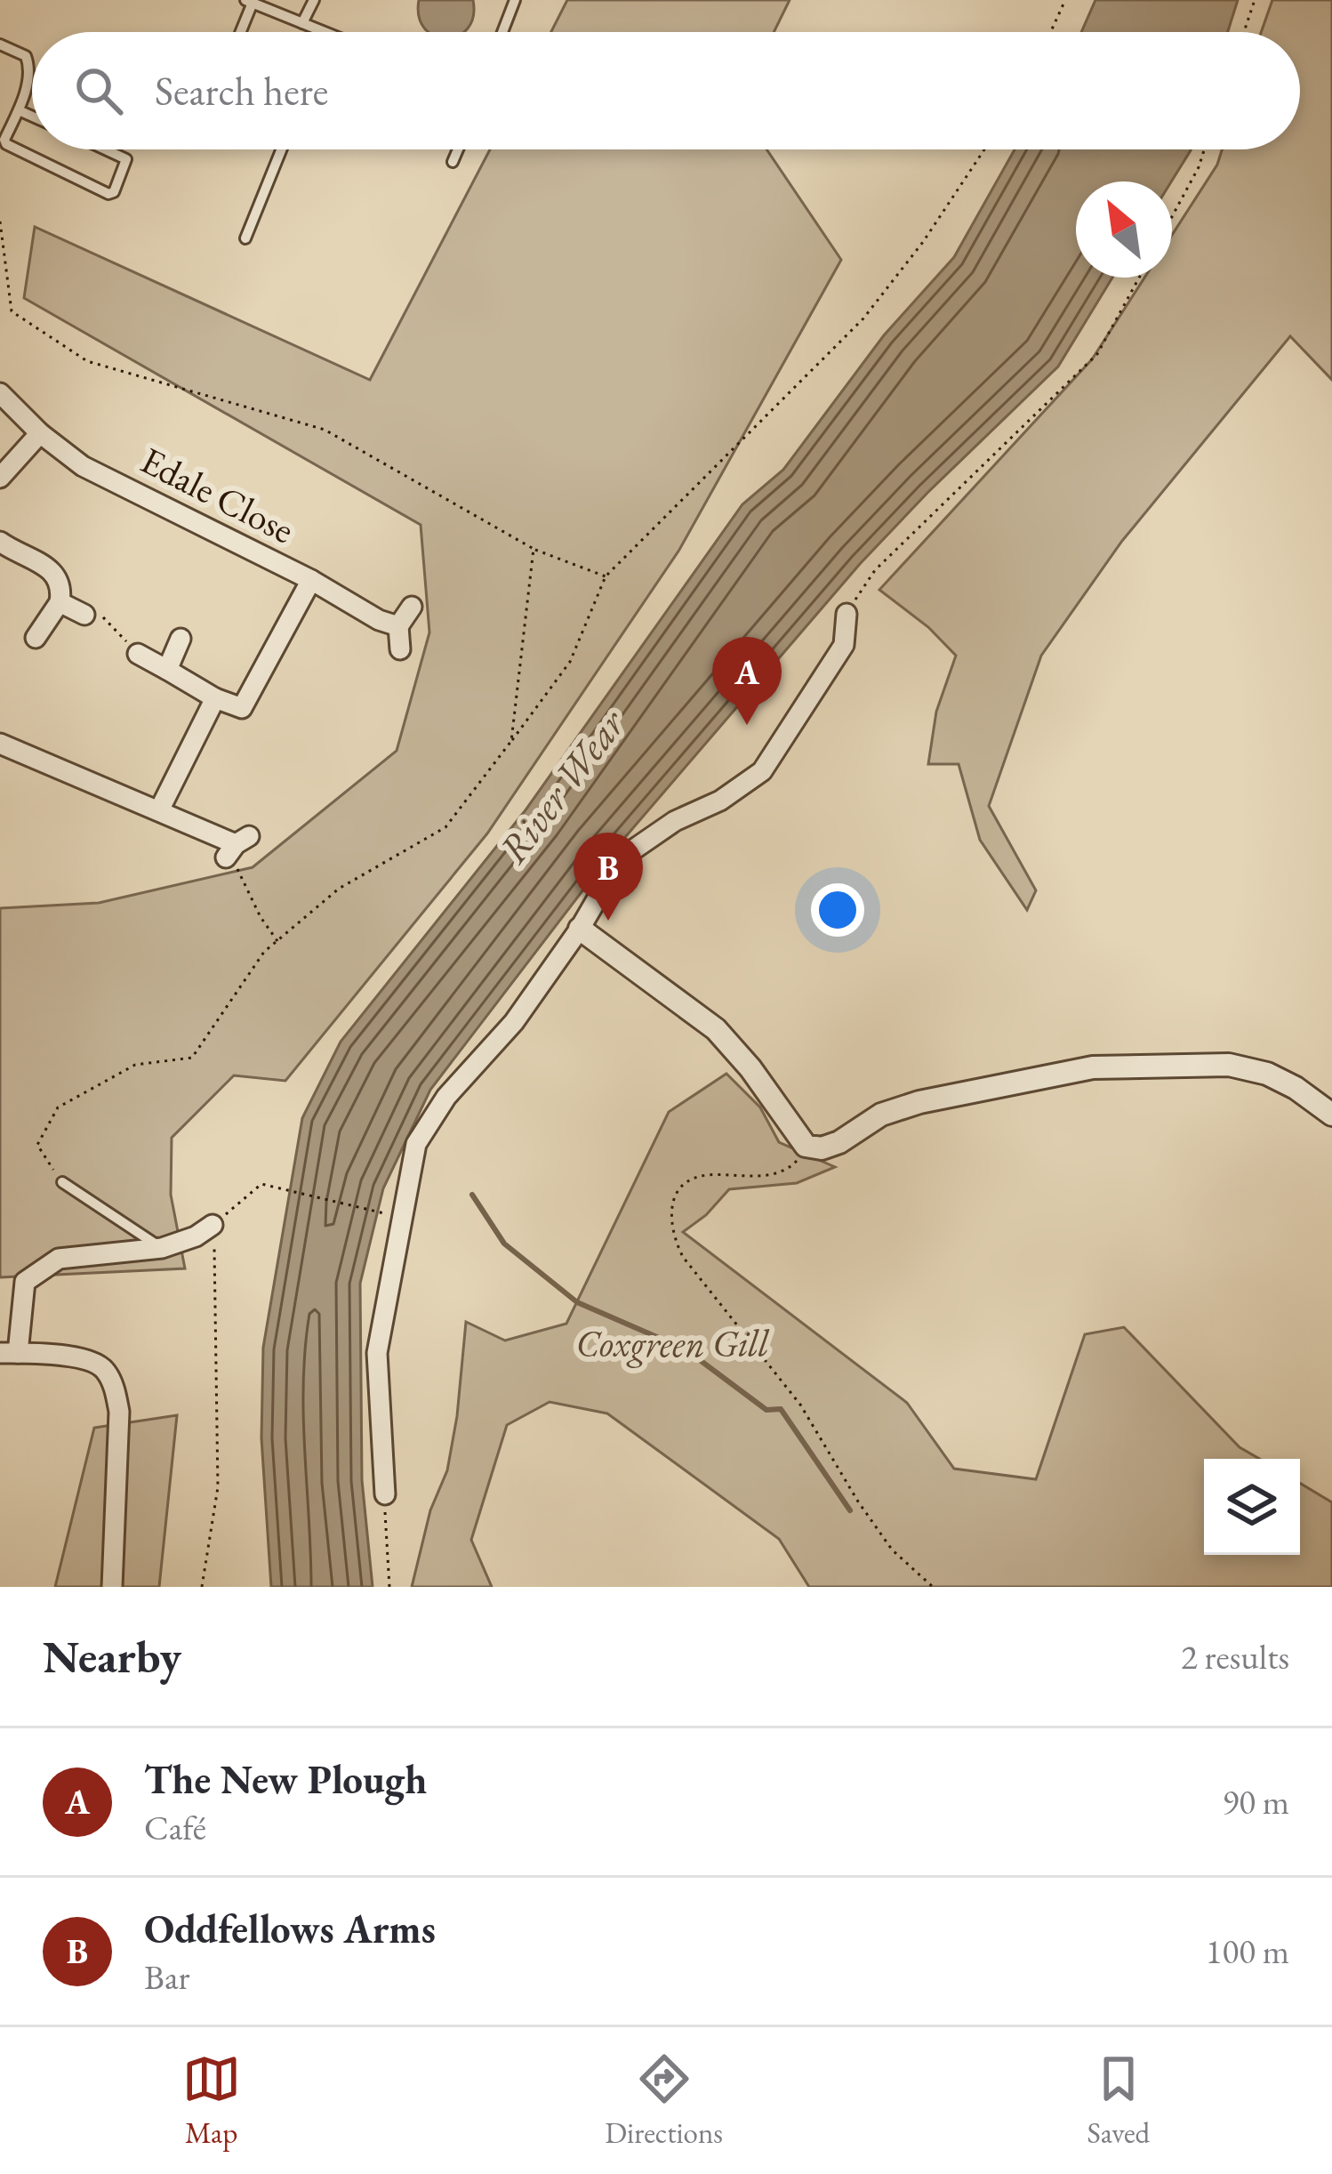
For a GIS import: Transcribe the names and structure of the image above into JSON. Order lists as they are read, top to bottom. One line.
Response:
{"streets":{"street":["Edale Close"]},"water":["River Wear"],"parks":["Coxgreen Gill"],"north":"top left","page":{"search":"Search here","pins":["A","B"],"heading":["Nearby","2 results"],"list":[{"mark":"A","name":"The New Plough","note":"Café","value":"90 m"},{"mark":"B","name":"Oddfellows Arms","note":"Bar","value":"100 m"}],"nav":["Map","Directions","Saved"]}}
